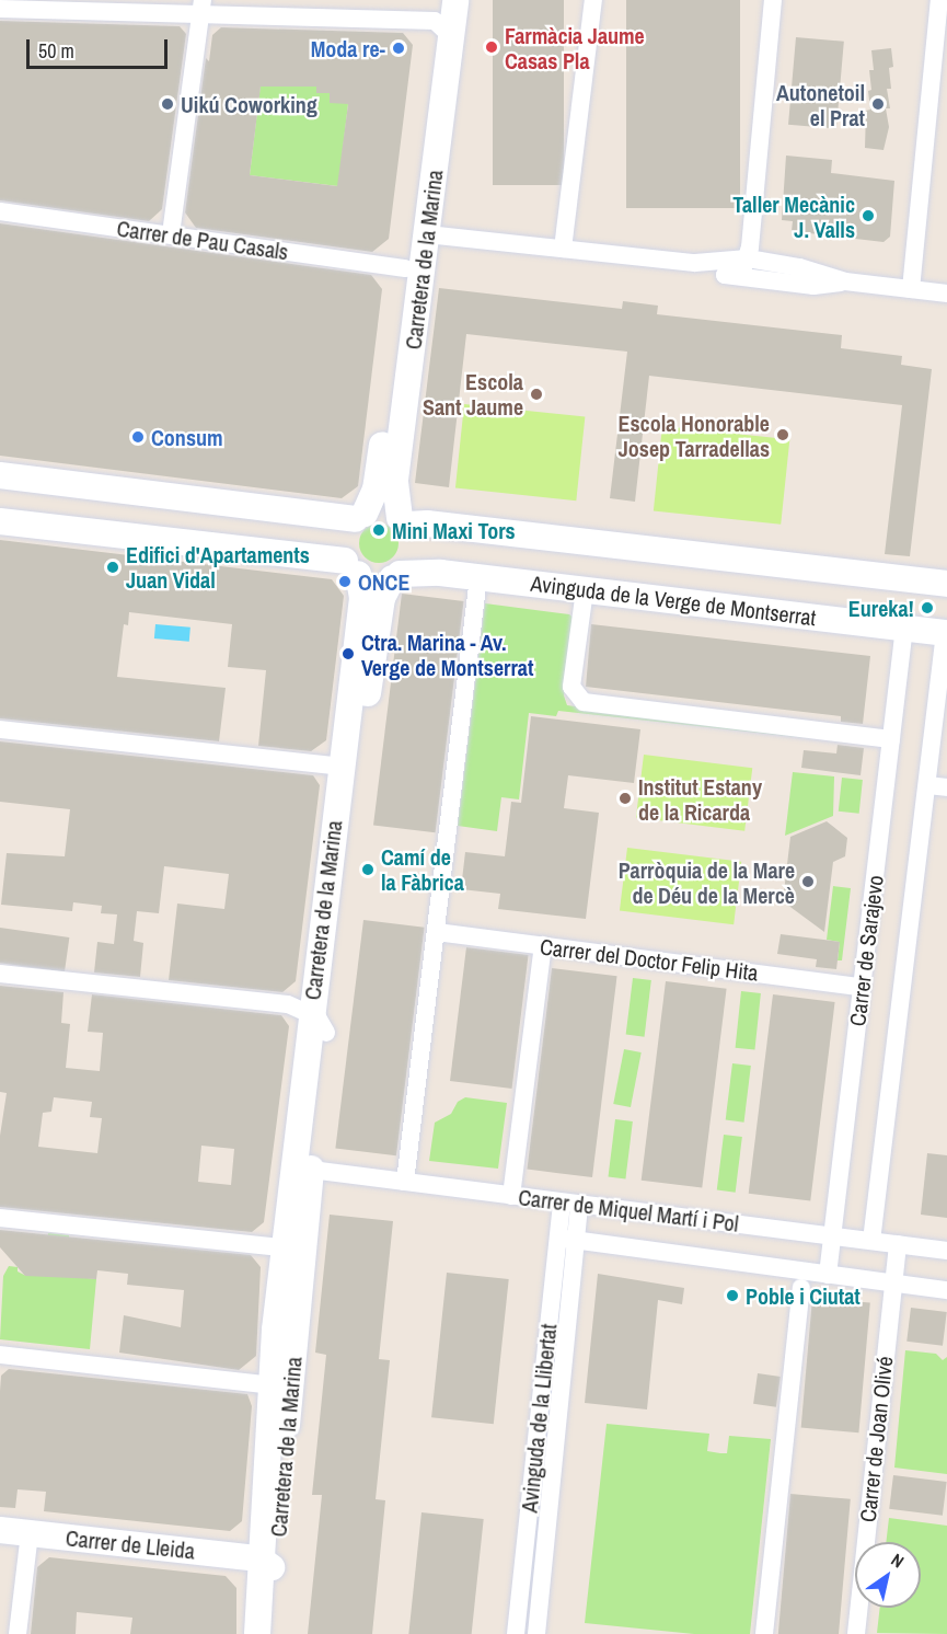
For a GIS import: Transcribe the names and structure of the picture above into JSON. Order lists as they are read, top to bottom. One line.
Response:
{"streets":{"street":["Carrer de Pau Casals","Carretera de la Marina","Avinguda de la Verge de Montserrat","Carrer de Sarajevo","Carrer del Doctor Felip Hita","Carrer de Miquel Martí i Pol","Avinguda de la Llibertat","Carrer de Joan Olivé","Carrer de Lleida"]},"crossings":[["Carrer de Pau Casals","Carretera de la Marina"],["Carretera de la Marina","Avinguda de la Verge de Montserrat"],["Carretera de la Marina","Carrer de Miquel Martí i Pol"],["Carretera de la Marina","Carrer de Lleida"],["Avinguda de la Verge de Montserrat","Carrer de Sarajevo"],["Carrer de Sarajevo","Carrer del Doctor Felip Hita"],["Carrer de Sarajevo","Carrer de Miquel Martí i Pol"],["Carrer de Miquel Martí i Pol","Avinguda de la Llibertat"],["Carrer de Miquel Martí i Pol","Carrer de Joan Olivé"]],"places":["Farmàcia Jaume Casas Pla","Moda re-","Uikú Coworking","Autonetoil el Prat","Taller Mecànic J. Valls","Escola Sant Jaume","Escola Honorable Josep Tarradellas","Consum","Mini Maxi Tors","Edifici d'Apartaments Juan Vidal","ONCE","Eureka!","Ctra. Marina - Av. Verge de Montserrat","Institut Estany de la Ricarda","Camí de la Fàbrica","Parròquia de la Mare de Déu de la Mercè","Poble i Ciutat"],"scale_bar":"50 m","north":"top right"}
